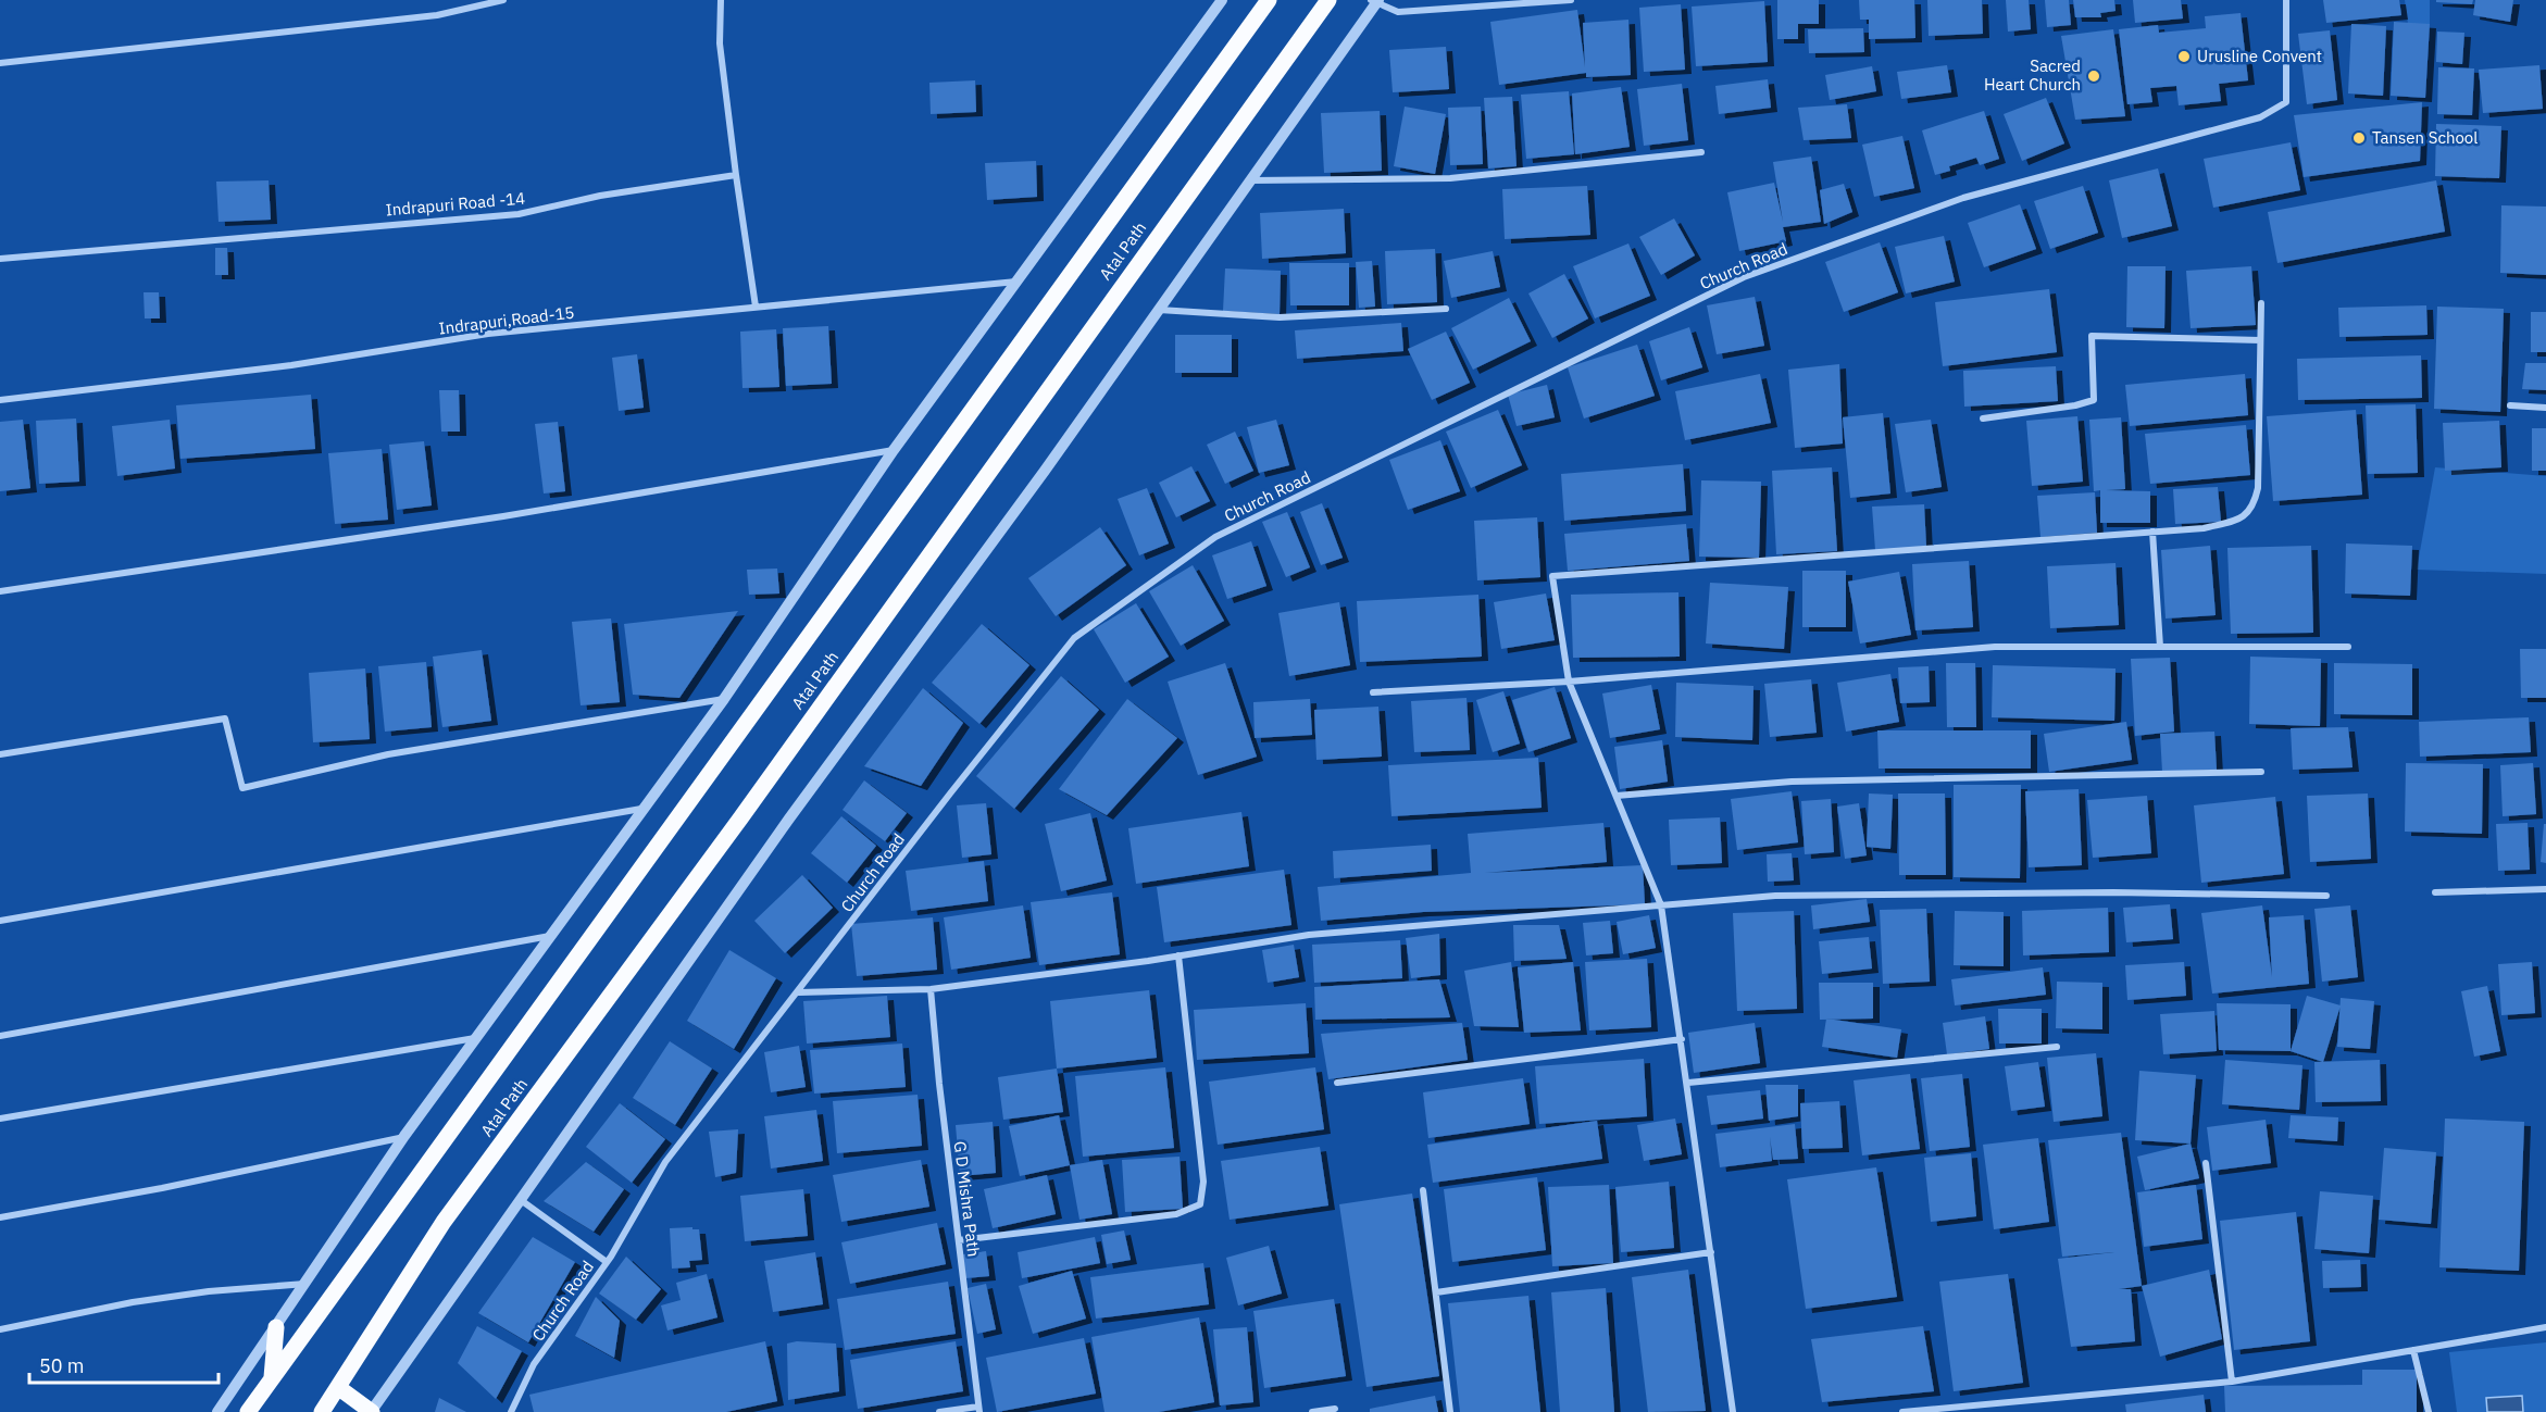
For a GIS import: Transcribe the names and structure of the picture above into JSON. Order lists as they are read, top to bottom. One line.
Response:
{"streets":{"main road":["Atal Path"],"street":["Indrapuri Road -14","Church Road","Indrapuri,Road-15","G D Mishra Path"]},"places":["Urusline Convent","Sacred Heart Church","Tansen School"],"scale_bar":"50 m"}
